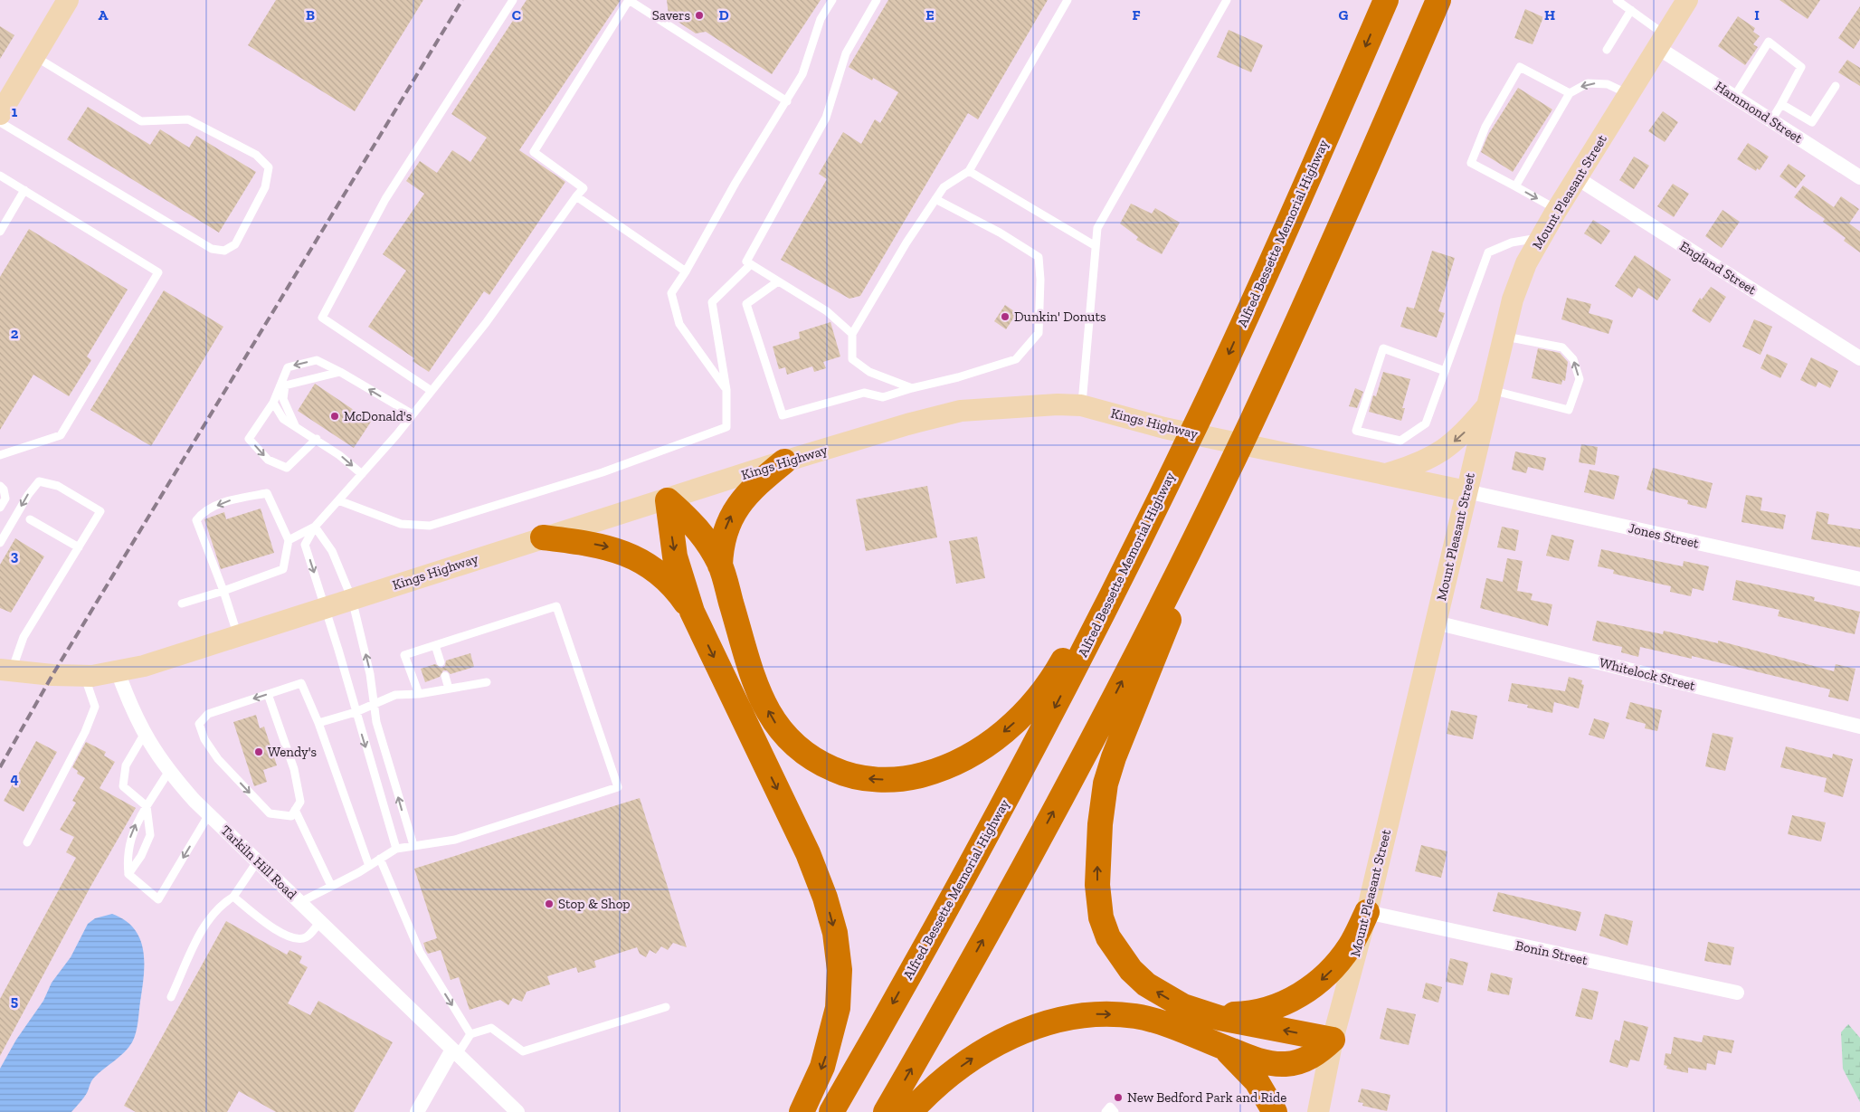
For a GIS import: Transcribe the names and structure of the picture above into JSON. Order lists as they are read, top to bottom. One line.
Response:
{"streets":{"highway":["Alfred Bessette Memorial Highway"],"main road":["Mount Pleasant Street","Kings Highway"],"street":["Hammond Street","England Street","Jones Street","Whitelock Street","Tarkiln Hill Road","Bonin Street"]},"crossings":[["Hammond Street","Mount Pleasant Street"],["Mount Pleasant Street","England Street"],["Mount Pleasant Street","Kings Highway"],["Mount Pleasant Street","Jones Street"],["Mount Pleasant Street","Whitelock Street"],["Mount Pleasant Street","Bonin Street"],["Kings Highway","Jones Street"],["Kings Highway","Tarkiln Hill Road"]],"places":["Savers","Dunkin' Donuts","McDonald's","Wendy's","Stop & Shop","New Bedford Park and Ride"],"grid":{"columns":["A","B","C","D","E","F","G","H","I"],"rows":["1","2","3","4","5"]}}
